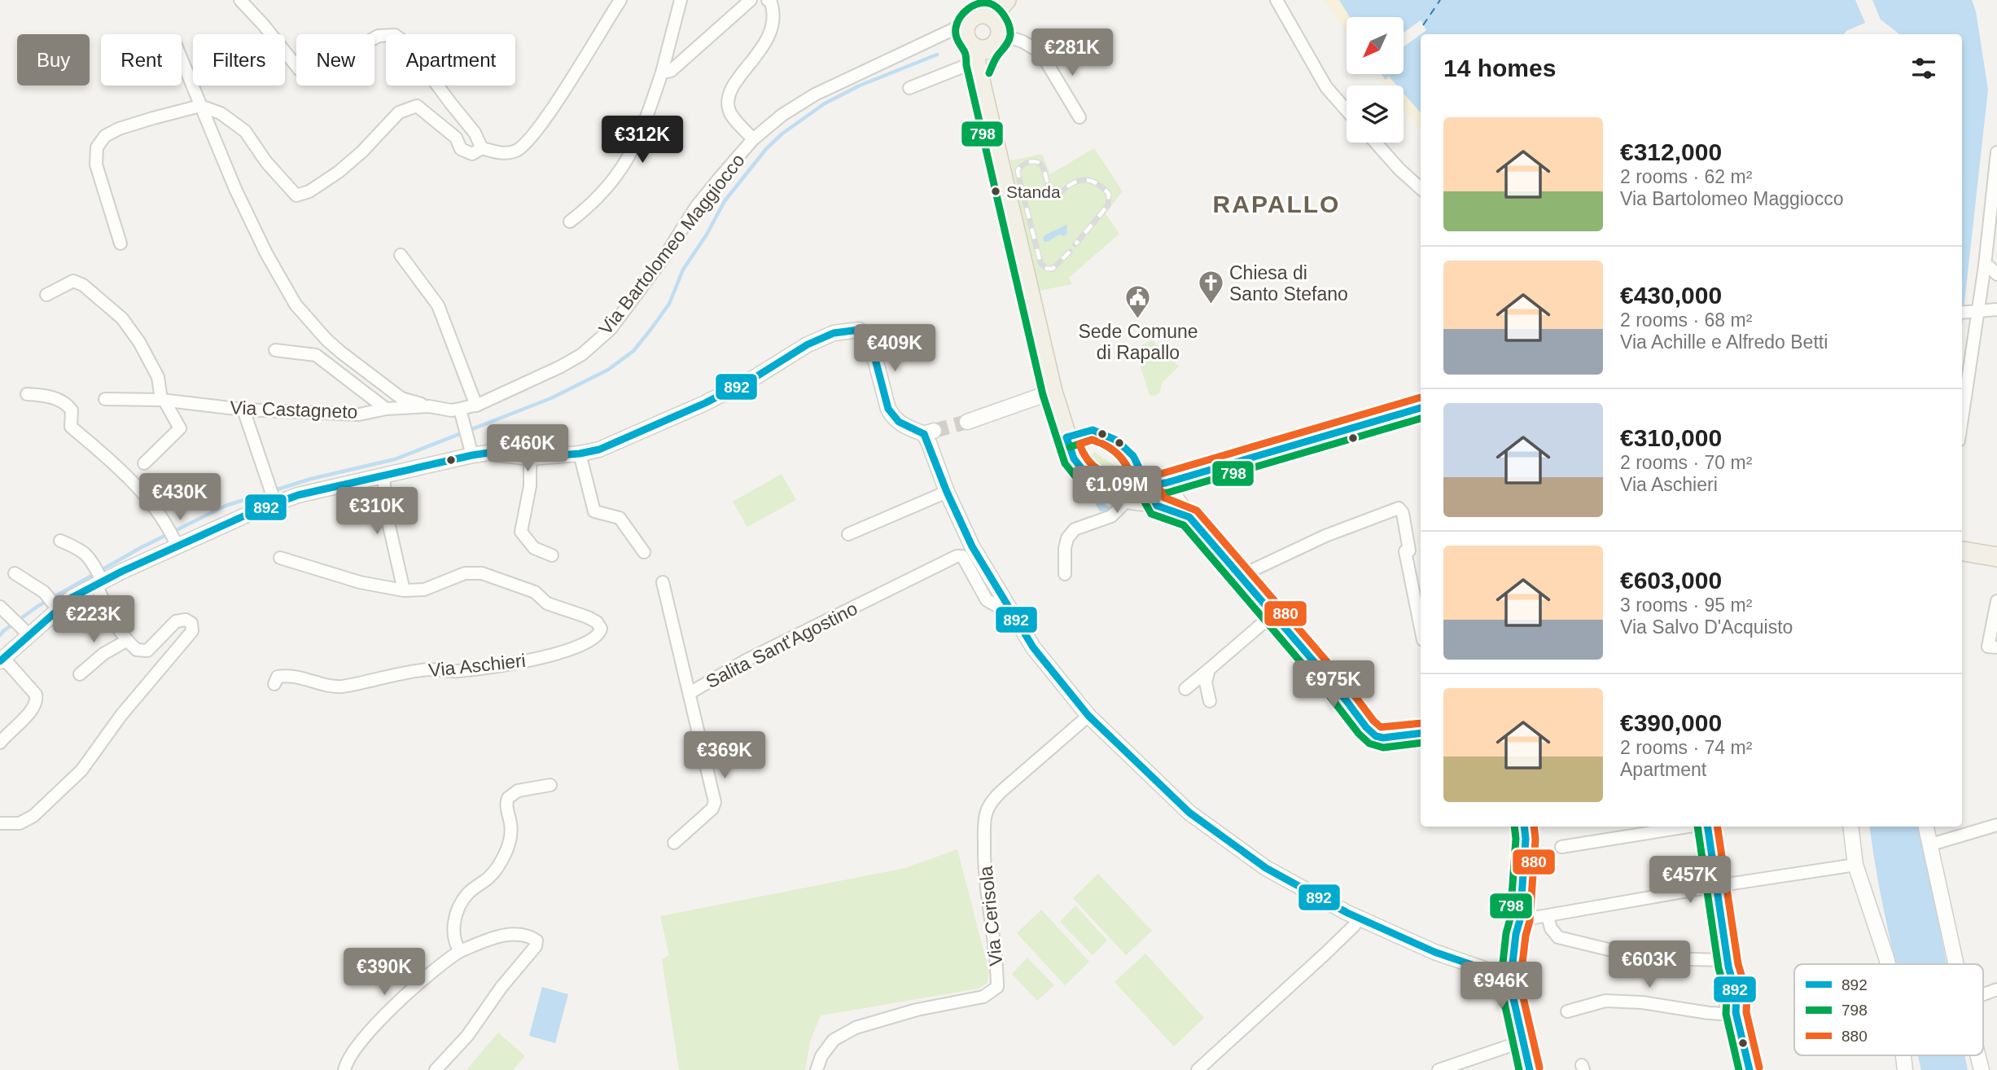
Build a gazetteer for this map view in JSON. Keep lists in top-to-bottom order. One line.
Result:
{"streets":{"street":["Via Bartolomeo Maggiocco","Via Castagneto","Salita Sant'Agostino","Via Aschieri","Via Cerisola"]},"crossings":[["Via Bartolomeo Maggiocco","Via Castagneto"]],"districts":["RAPALLO"],"places":{"other":["Standa"],"church":["Chiesa di Santo Stefano"],"public building":["Sede Comune di Rapallo"]},"lines":["transit line 798","transit line 892","transit line 880"],"legend":["892","798","880"],"north":"bottom left","page":{"price":["€281K","€312K","€409K","€460K","€1.09M","€430K","€310K","€223K","€975K","€369K","€457K","€603K","€390K","€946K"],"chip":["Buy","Rent","Filters","New","Apartment"],"heading":"14 homes","list":[{"name":"€312,000","note":"2 rooms · 62 m² · Via Bartolomeo Maggiocco"},{"name":"€430,000","note":"2 rooms · 68 m² · Via Achille e Alfredo Betti"},{"name":"€310,000","note":"2 rooms · 70 m² · Via Aschieri"},{"name":"€603,000","note":"3 rooms · 95 m² · Via Salvo D'Acquisto"},{"name":"€390,000","note":"2 rooms · 74 m² · Apartment"}]}}
